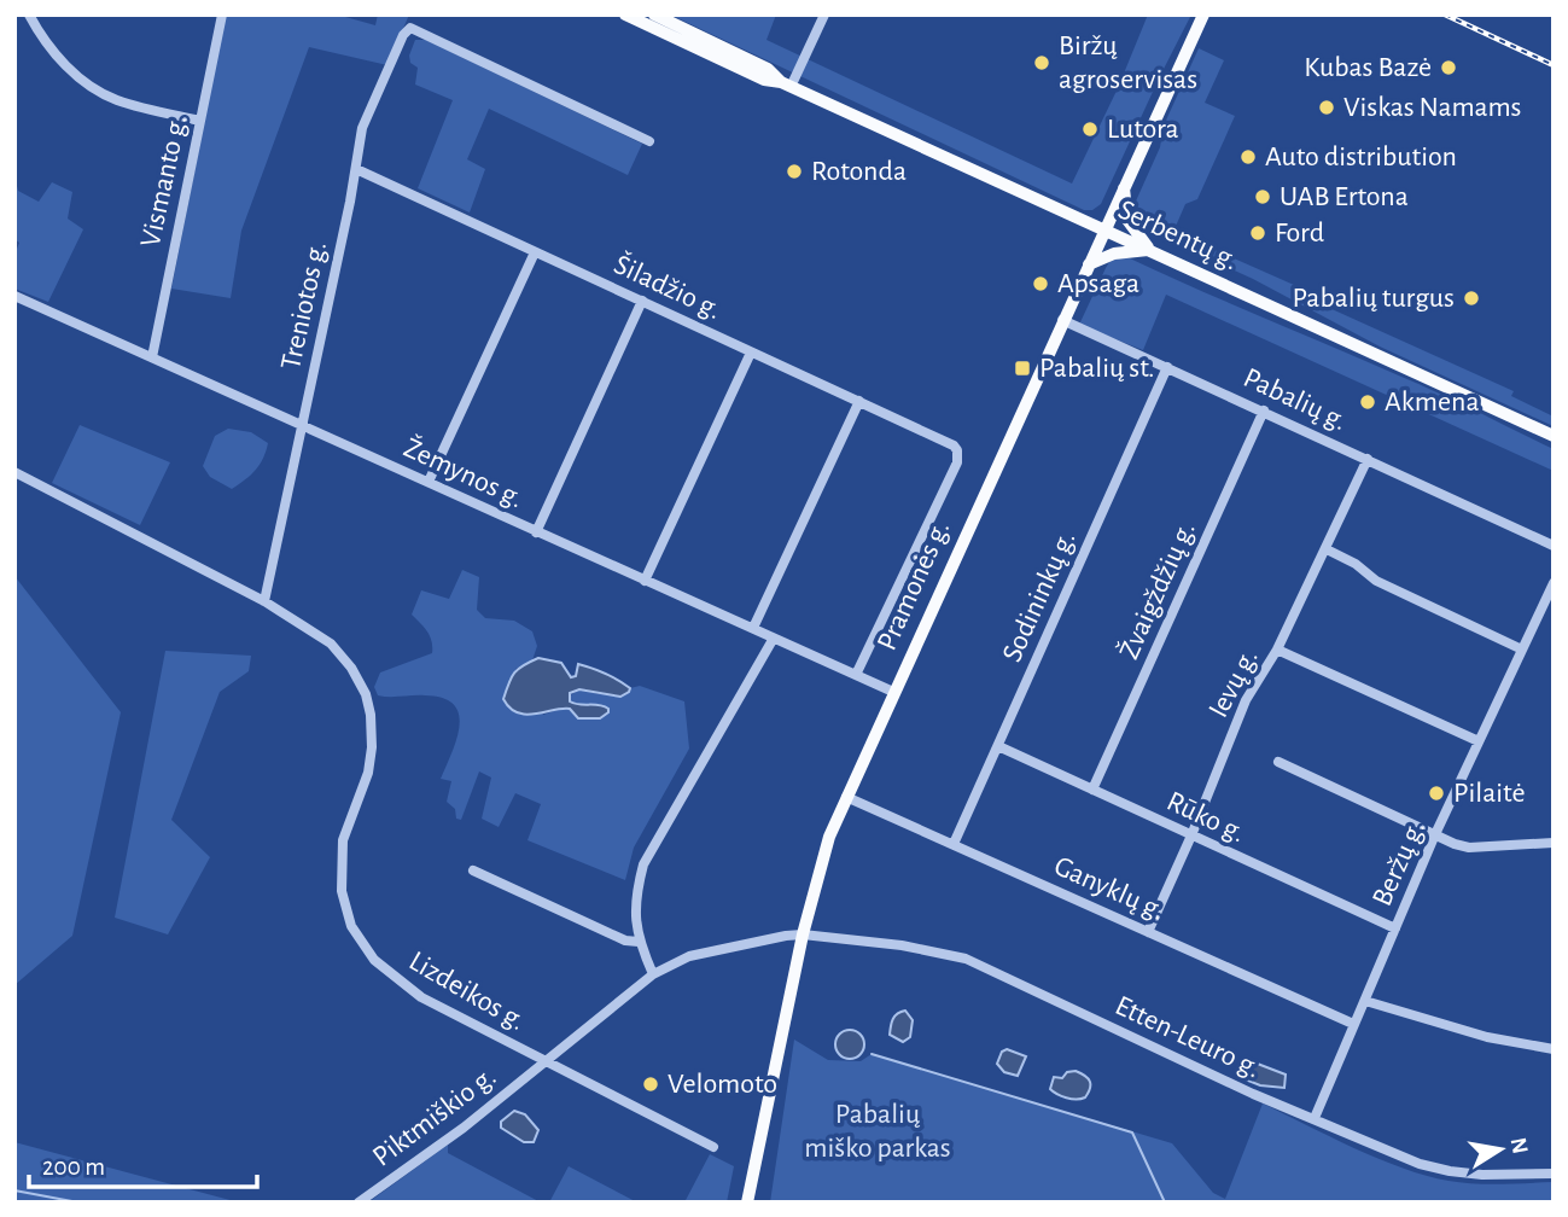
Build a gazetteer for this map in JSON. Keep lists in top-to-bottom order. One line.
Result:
{"streets":{"main road":["Serbentų g.","Pramonės g."],"street":["Vismanto g.","Šiladžio g.","Treniotos g.","Pabalių g.","Žemynos g.","Žvaigždžių g.","Sodininkų g.","Ievų g.","Rūko g.","Beržų g.","Ganyklų g.","Lizdeikos g.","Etten-Leuro g.","Piktmiškio g."]},"crossings":[["Vismanto g.","Žemynos g."],["Serbentų g.","Pramonės g."],["Šiladžio g.","Treniotos g."],["Šiladžio g.","Žemynos g."],["Treniotos g.","Žemynos g."],["Treniotos g.","Lizdeikos g."],["Pabalių g.","Pramonės g."],["Pabalių g.","Žvaigždžių g."],["Pabalių g.","Sodininkų g."],["Pabalių g.","Ievų g."],["Žemynos g.","Pramonės g."],["Pramonės g.","Ganyklų g."],["Pramonės g.","Etten-Leuro g."],["Pramonės g.","Piktmiškio g."],["Žvaigždžių g.","Rūko g."],["Sodininkų g.","Rūko g."],["Sodininkų g.","Ganyklų g."],["Ievų g.","Rūko g."],["Ievų g.","Ganyklų g."],["Rūko g.","Beržų g."],["Beržų g.","Ganyklų g."],["Beržų g.","Etten-Leuro g."],["Lizdeikos g.","Piktmiškio g."],["Etten-Leuro g.","Piktmiškio g."]],"parks":["Pabalių miško parkas"],"places":{"other":["Biržų agroservisas","Kubas Bazė","Viskas Namams","Lutora","Auto distribution","Rotonda","UAB Ertona","Ford","Apsaga","Pabalių turgus","Akmena","Pilaitė","Velomoto"],"transit":["Pabalių st."]},"scale_bar":"200 m","north":"right"}
